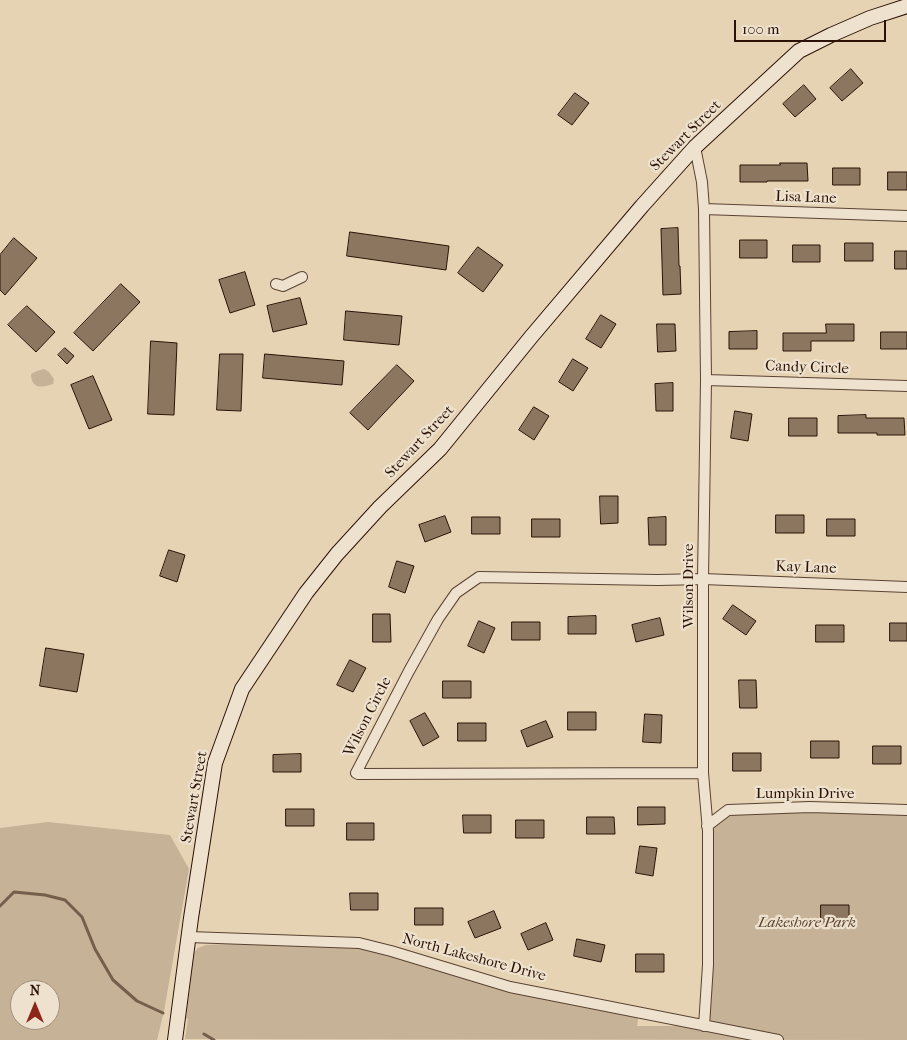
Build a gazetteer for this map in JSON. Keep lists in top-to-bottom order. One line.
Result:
{"streets":{"street":["Stewart Street","Lisa Lane","Candy Circle","Kay Lane","Wilson Drive","Wilson Circle","Lumpkin Drive","North Lakeshore Drive"]},"crossings":[["Stewart Street","Wilson Drive"],["Stewart Street","North Lakeshore Drive"],["Lisa Lane","Wilson Drive"],["Candy Circle","Wilson Drive"],["Kay Lane","Wilson Drive"],["Kay Lane","Wilson Circle"],["Wilson Drive","Wilson Circle"],["Wilson Drive","Lumpkin Drive"],["Wilson Drive","North Lakeshore Drive"]],"parks":["Lakeshore Park"],"scale_bar":"100 m","north":"top"}
